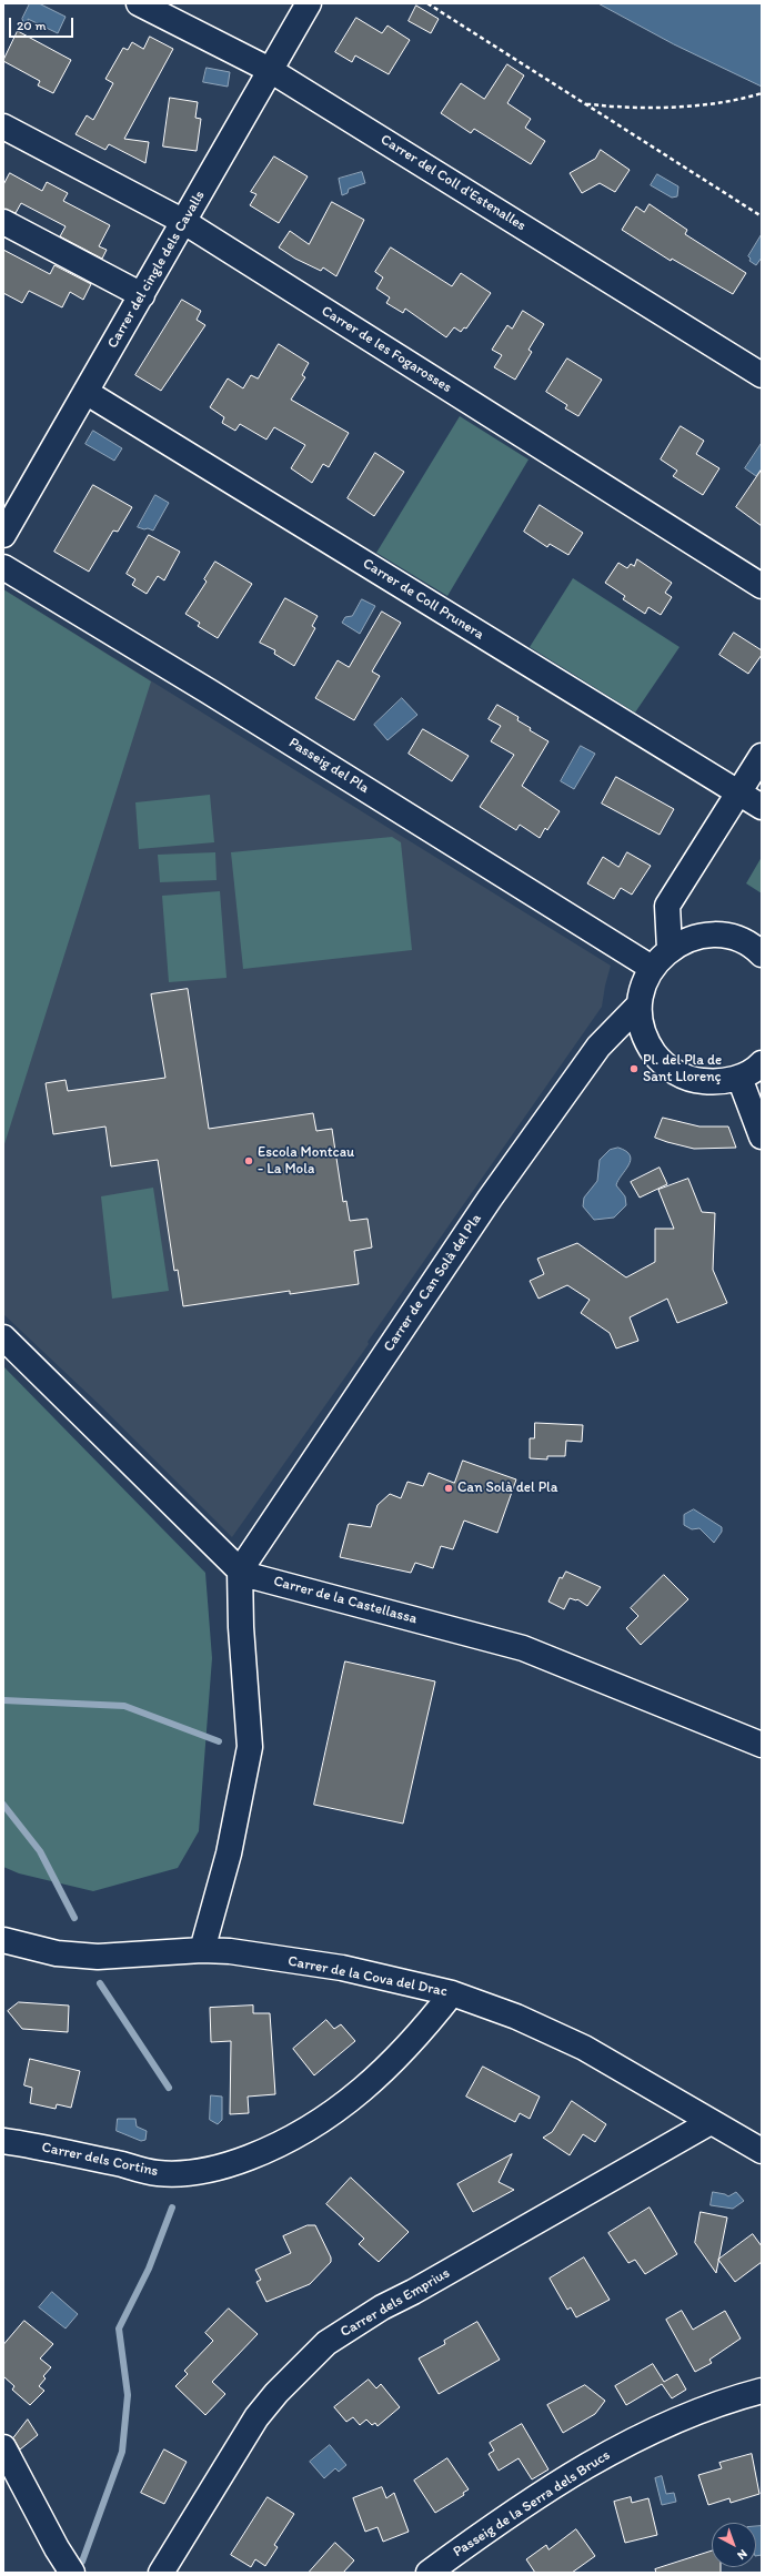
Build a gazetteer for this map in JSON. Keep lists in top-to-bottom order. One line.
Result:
{"streets":{"street":["Carrer del Coll d'Estenalles","Carrer del cingle dels Cavalls","Carrer de les Fogarosses","Carrer de Coll Prunera","Passeig del Pla","Carrer de Can Solà del Pla","Carrer de la Castellassa","Carrer de la Cova del Drac","Carrer dels Cortins","Carrer dels Emprius","Passeig de la Serra dels Brucs"]},"crossings":[["Carrer del Coll d'Estenalles","Carrer del cingle dels Cavalls"],["Carrer del cingle dels Cavalls","Carrer de les Fogarosses"],["Carrer del cingle dels Cavalls","Carrer de Coll Prunera"],["Carrer de Can Solà del Pla","Carrer de la Castellassa"],["Carrer de la Cova del Drac","Carrer dels Cortins"],["Carrer de la Cova del Drac","Carrer dels Emprius"]],"places":["Pl. del Pla de Sant Llorenç","Escola Montcau - La Mola","Can Solà del Pla"],"scale_bar":"20 m","north":"bottom right"}
